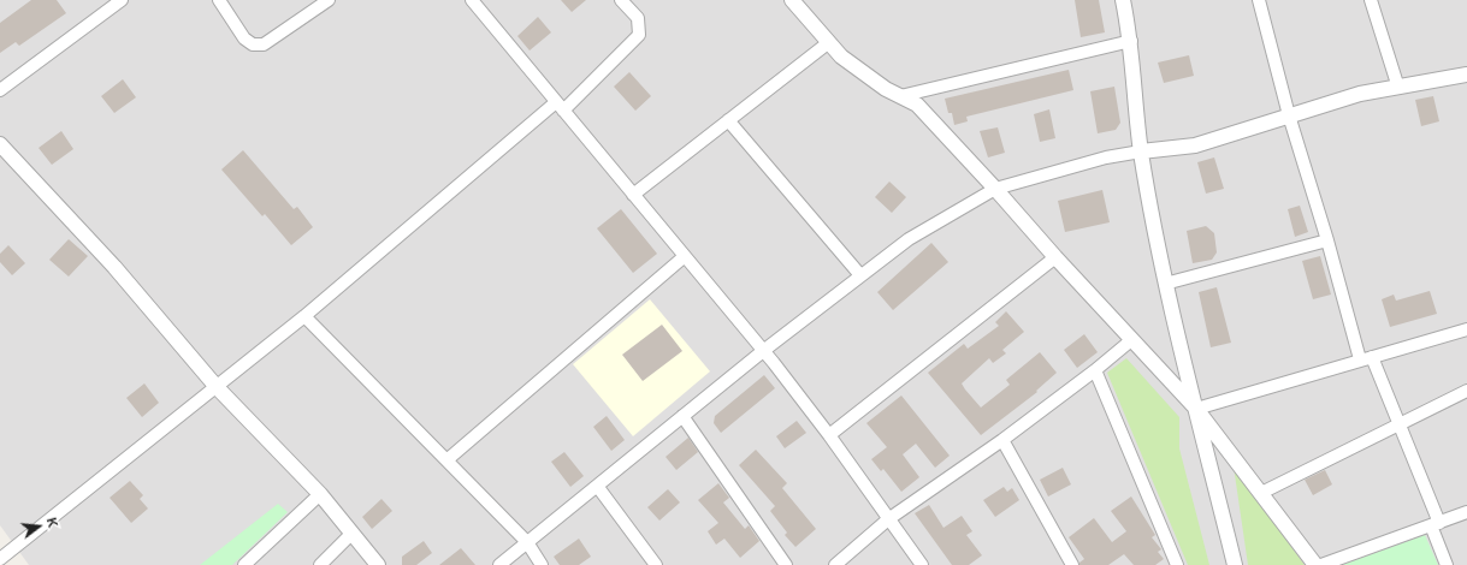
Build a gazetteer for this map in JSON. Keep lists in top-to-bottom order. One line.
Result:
{"north":"right"}
